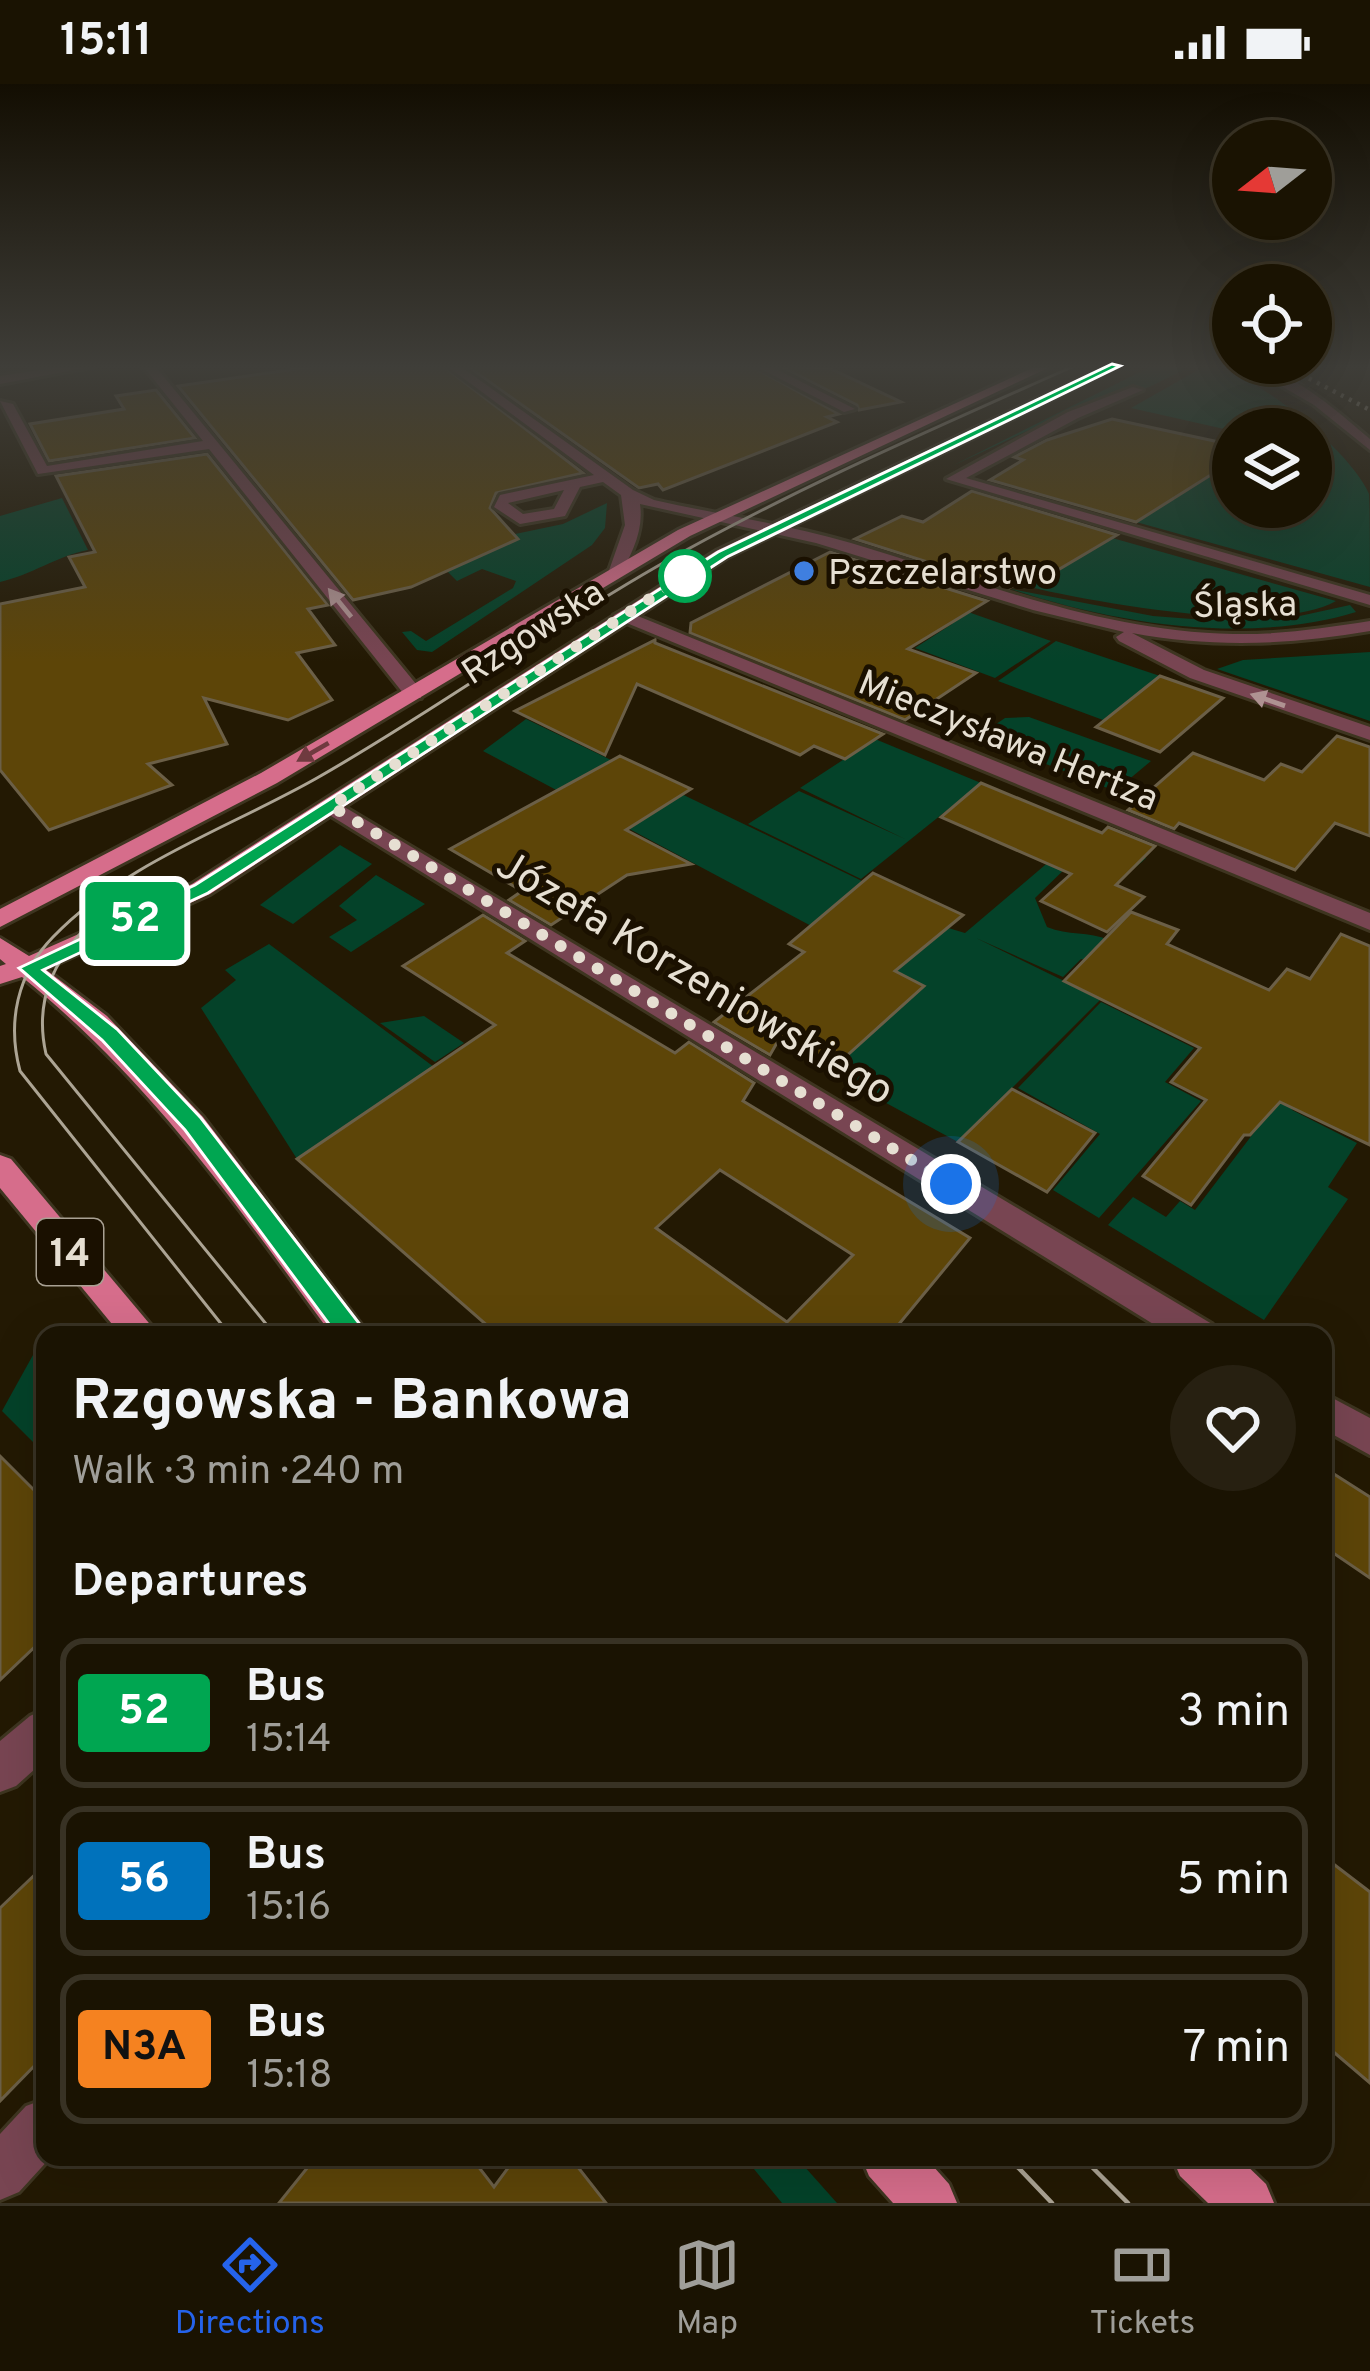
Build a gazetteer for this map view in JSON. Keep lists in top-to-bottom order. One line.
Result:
{"streets":{"main road":["Rzgowska","14"],"street":["Śląska","Mieczysława Hertza","Józefa Korzeniowskiego"]},"crossings":[["Rzgowska","Mieczysława Hertza"],["Rzgowska","Józefa Korzeniowskiego"]],"places":["Pszczelarstwo"],"lines":["bus line 52"],"north":"left","page":{"status":"15:11","on_map":"52","heading":[["Rzgowska - Bankowa","Walk · 3 min · 240 m"],"Departures"],"list":[{"mark":"52","name":"Bus","note":"15:14","value":"3 min"},{"mark":"56","name":"Bus","note":"15:16","value":"5 min"},{"mark":"N3A","name":"Bus","note":"15:18","value":"7 min"}],"tabs":["Directions","Map","Tickets"]}}
